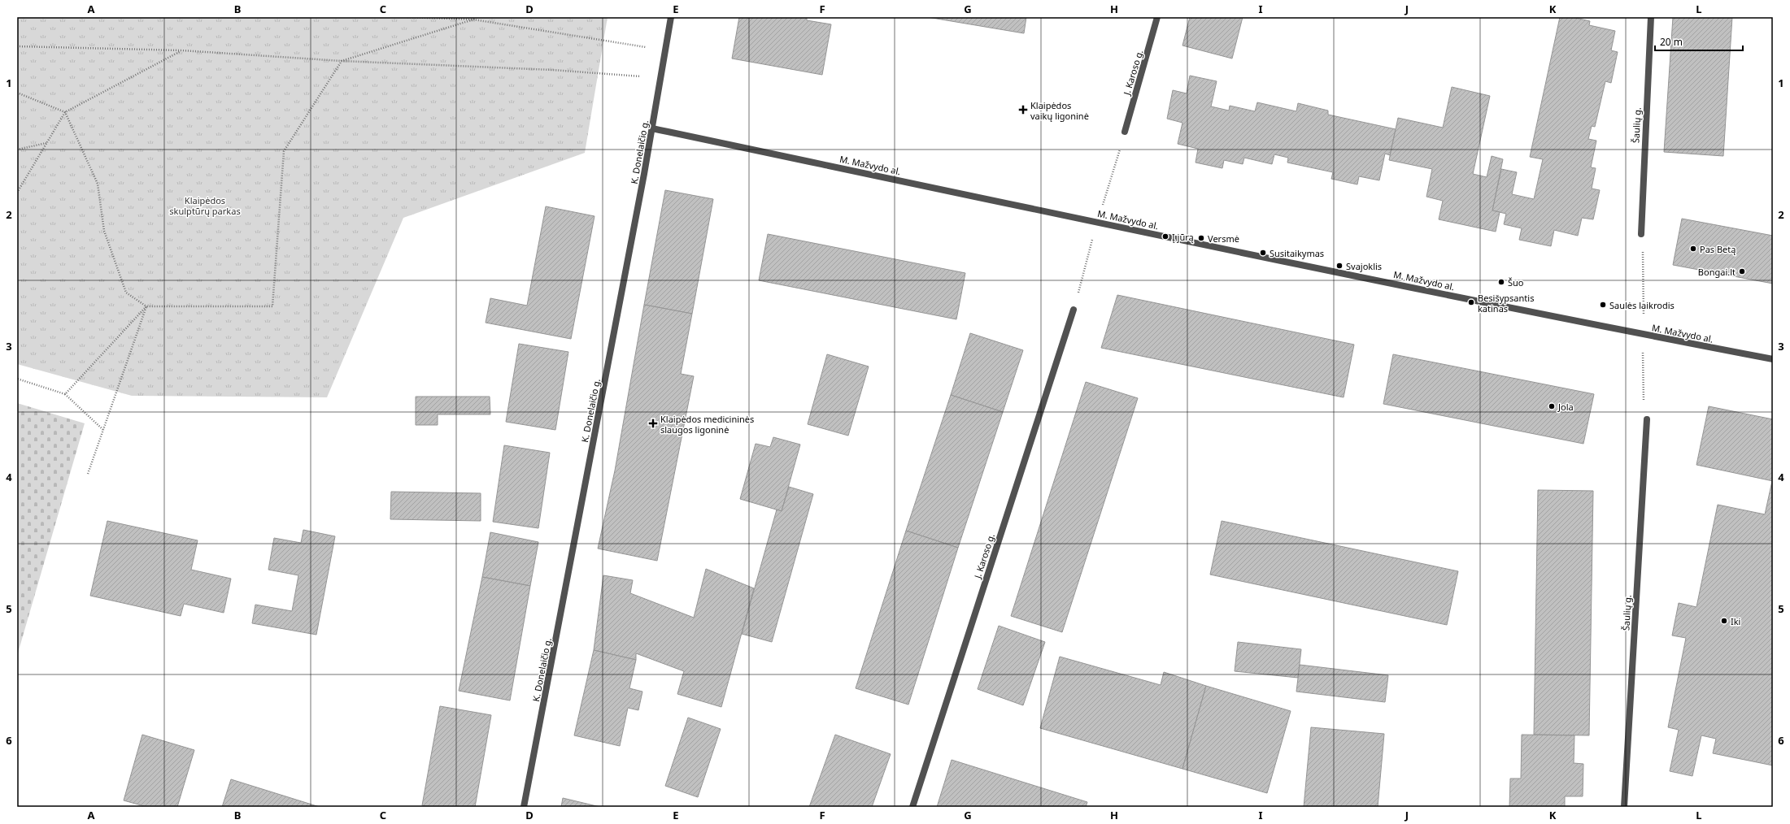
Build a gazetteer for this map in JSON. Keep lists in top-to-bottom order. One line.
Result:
{"streets":{"street":["J. Karoso g.","Šaulių g.","K. Donelaičio g.","M. Mažvydo al."]},"crossings":[["K. Donelaičio g.","M. Mažvydo al."]],"parks":["Klaipėdos skulptūrų parkas"],"places":{"health":["Klaipėdos vaikų ligoninė","Klaipėdos medicininės slaugos ligoninė"],"other":["Į jūrą","Versmė","Pas Betą","Susitaikymas","Svajoklis","Bongai.lt","Šuo","Besišypsantis katinas","Saulės laikrodis","Jola","Iki"]},"scale_bar":"20 m","grid":{"columns":["A","B","C","D","E","F","G","H","I","J","K","L"],"rows":["1","2","3","4","5","6"]}}
